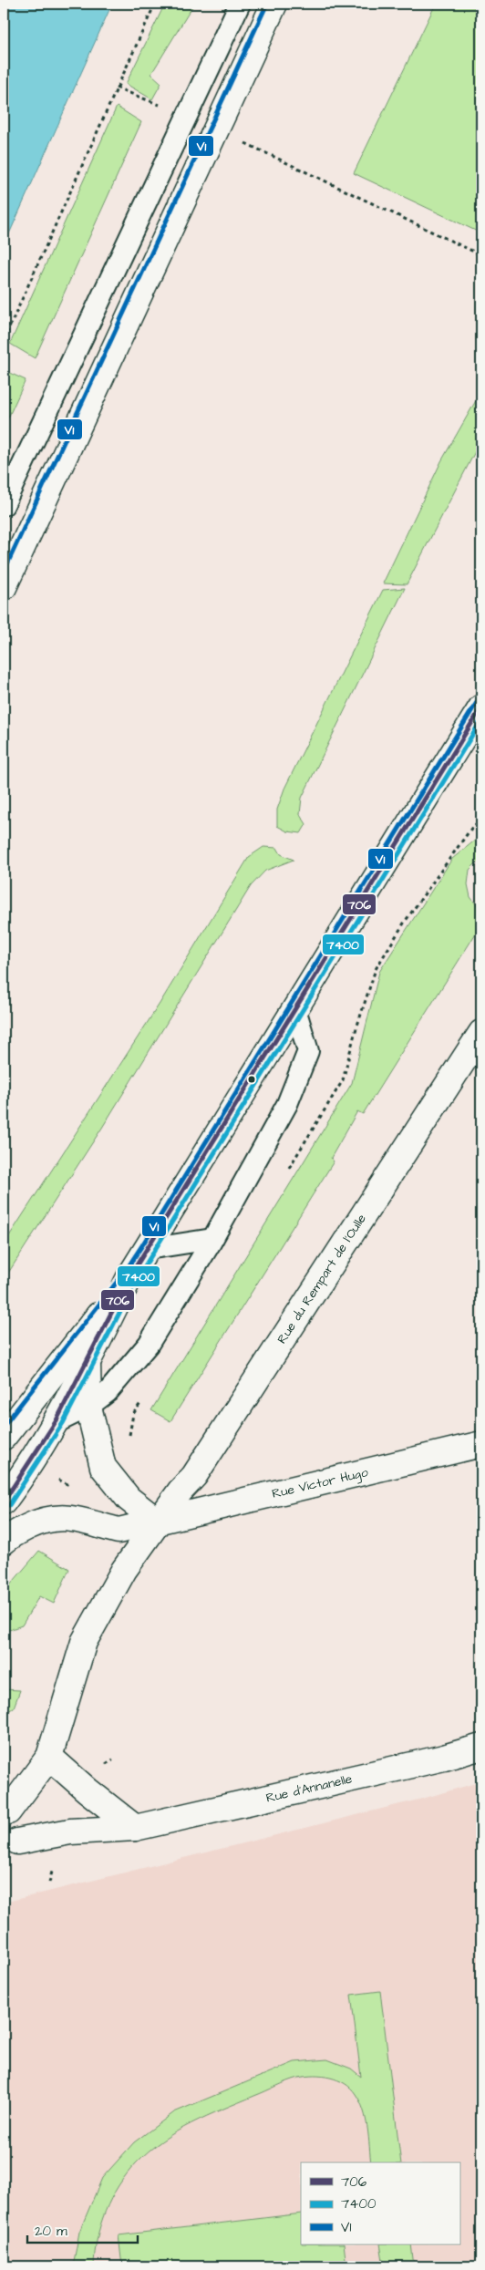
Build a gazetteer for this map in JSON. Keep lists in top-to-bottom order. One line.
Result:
{"streets":{"street":["Rue du Rempart de l'Oulle","Rue Victor Hugo","Rue d'Annanelle"]},"crossings":[["Rue du Rempart de l'Oulle","Rue Victor Hugo"]],"lines":["transit line V1","transit line 706","transit line 7400"],"legend":["706","7400","V1"],"scale_bar":"20 m"}
